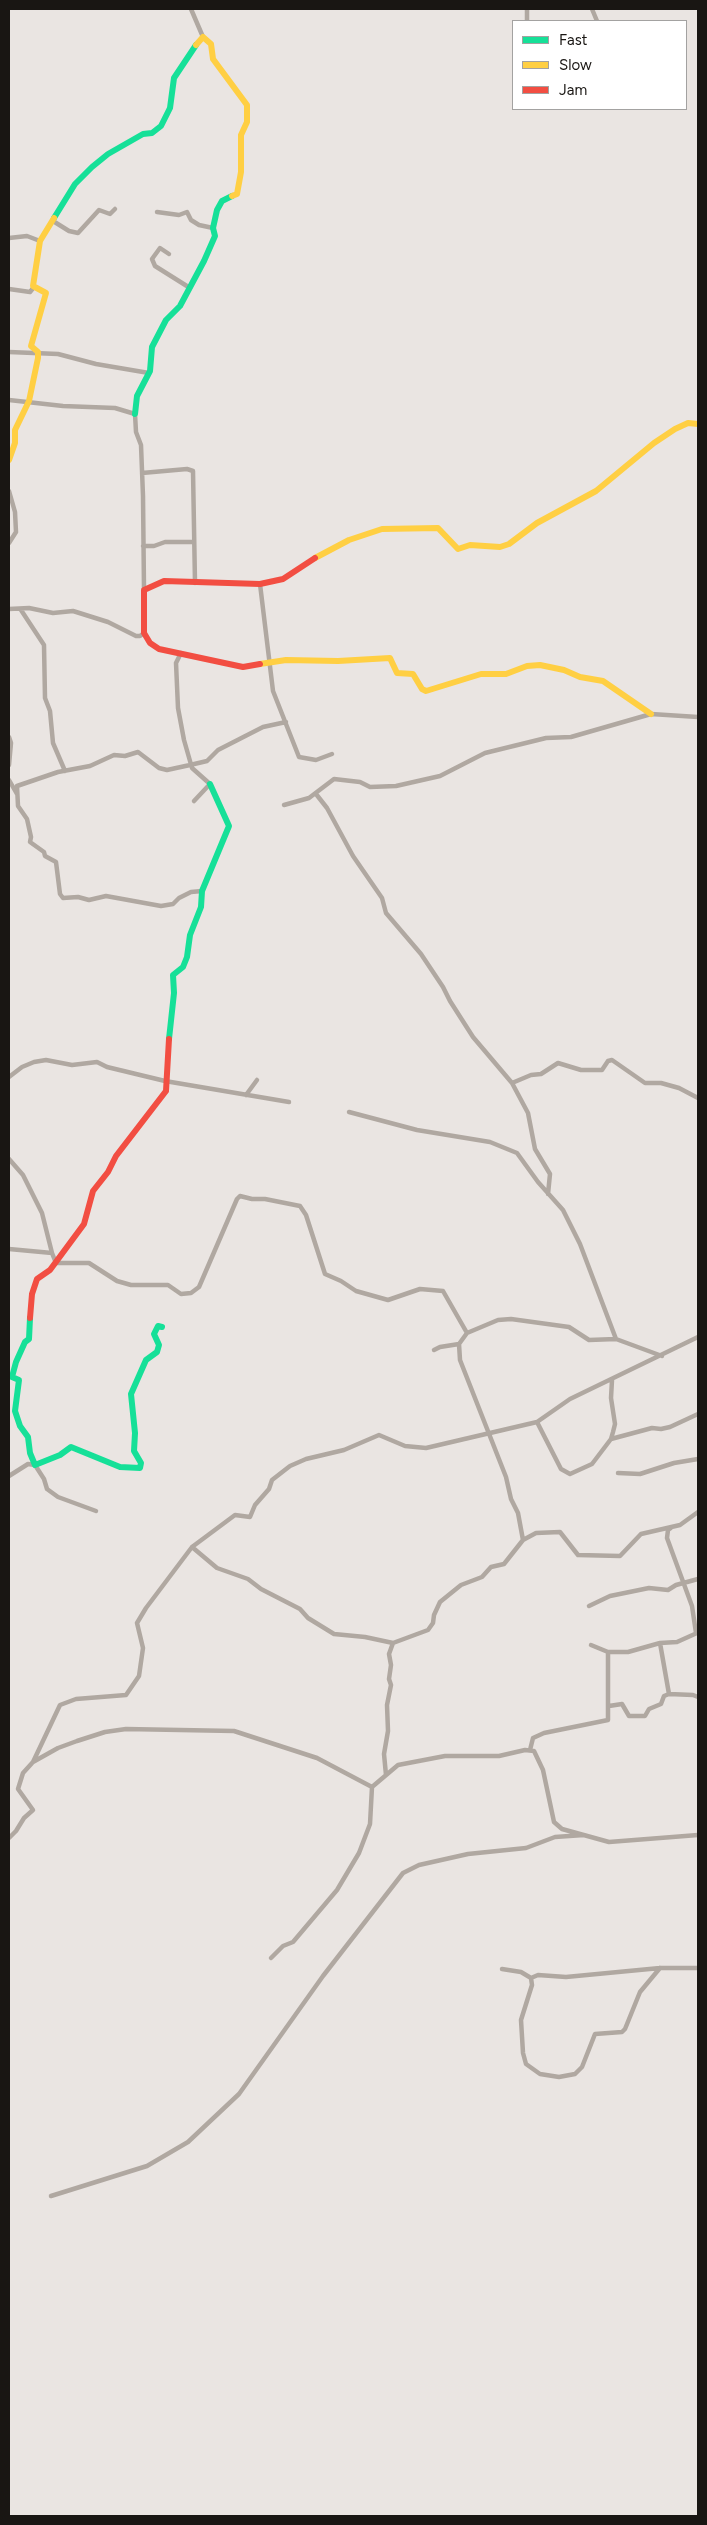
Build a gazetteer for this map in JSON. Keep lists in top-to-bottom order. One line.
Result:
{"legend":["Fast","Slow","Jam"]}
